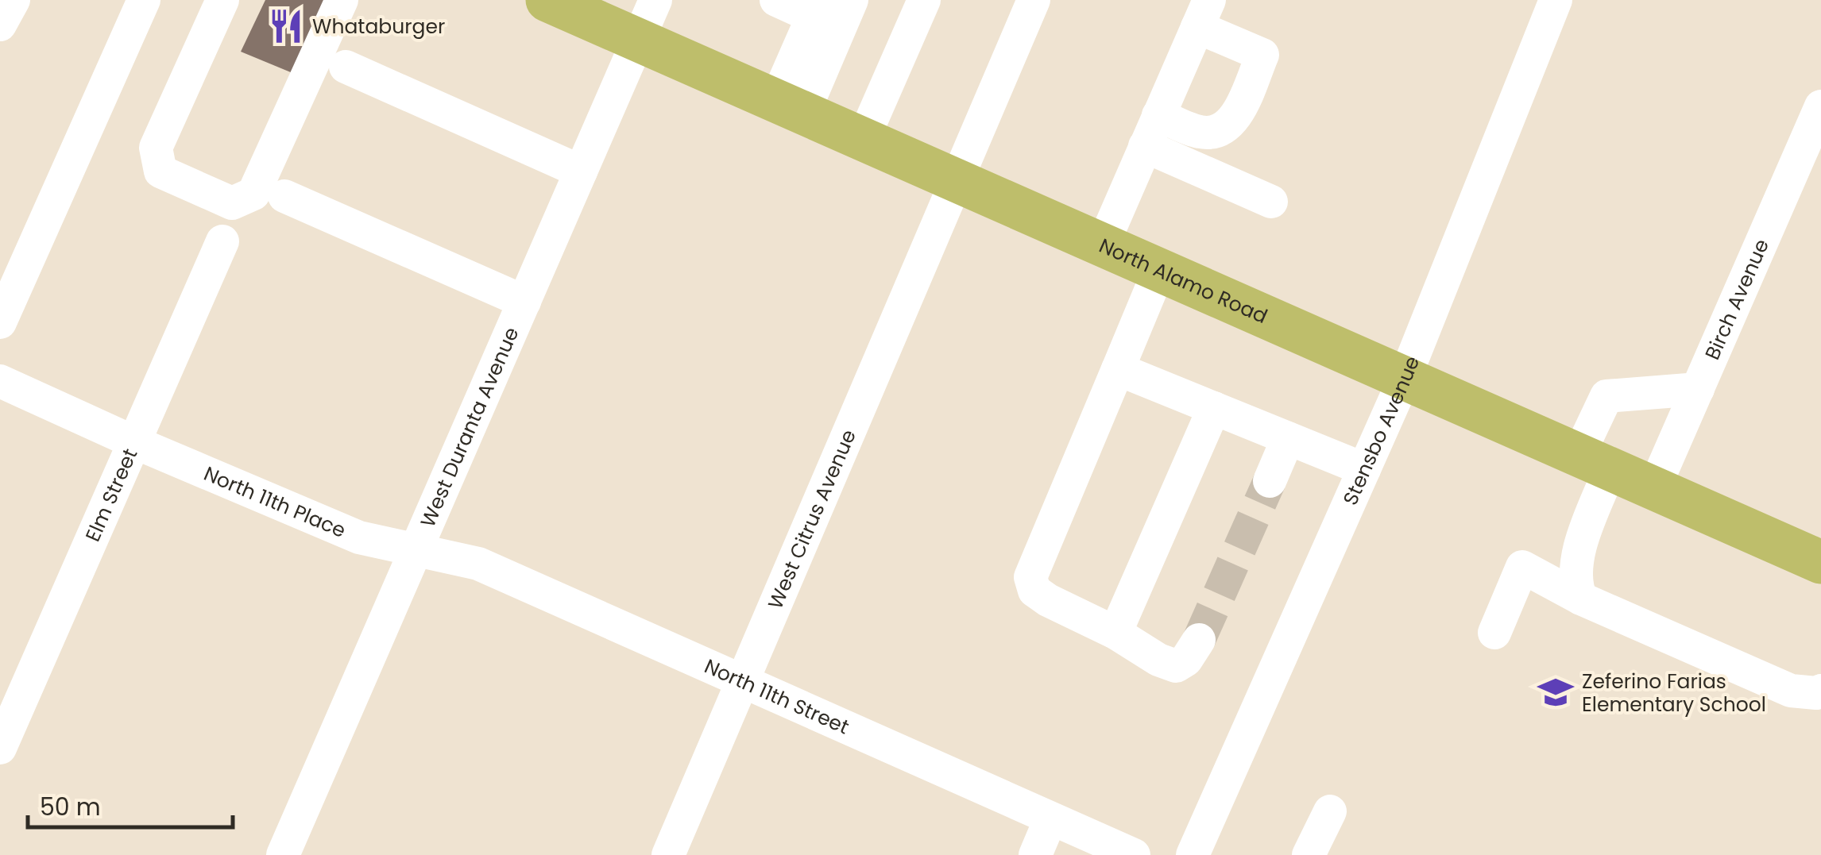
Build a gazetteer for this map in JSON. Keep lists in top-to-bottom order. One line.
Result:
{"streets":{"main road":["North Alamo Road"],"street":["Birch Avenue","West Duranta Avenue","Stensbo Avenue","Elm Street","North 11th Place","West Citrus Avenue","North 11th Street"]},"crossings":[["North Alamo Road","Birch Avenue"],["North Alamo Road","West Duranta Avenue"],["North Alamo Road","Stensbo Avenue"],["North Alamo Road","West Citrus Avenue"],["West Duranta Avenue","North 11th Place"],["West Duranta Avenue","North 11th Street"],["Elm Street","North 11th Place"],["North 11th Place","North 11th Street"],["West Citrus Avenue","North 11th Street"]],"places":{"restaurant":["Whataburger"],"school or university":["Zeferino Farias Elementary School"]},"scale_bar":"50 m"}
